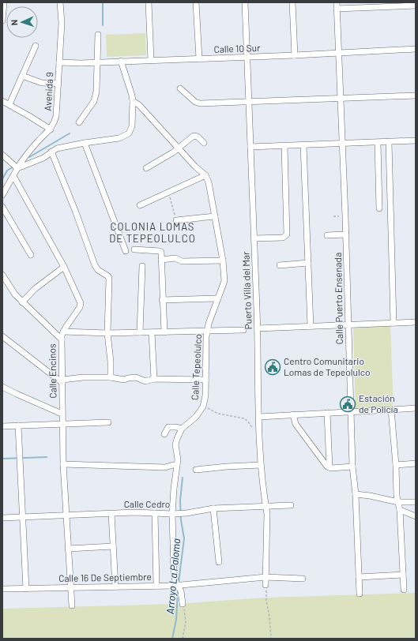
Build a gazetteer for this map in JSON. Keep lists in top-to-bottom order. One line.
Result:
{"streets":{"street":["Calle 10 Sur","Avenida 9","Puerto Villa del Mar","Calle Puerto Ensenada","Calle Tepeolulco","Calle Encinos","Calle Cedro","Calle 16 De Septiembre"]},"crossings":[["Calle 10 Sur","Avenida 9"],["Calle 10 Sur","Puerto Villa del Mar"],["Calle 10 Sur","Calle Puerto Ensenada"],["Avenida 9","Calle Encinos"],["Puerto Villa del Mar","Calle Cedro"],["Puerto Villa del Mar","Calle 16 De Septiembre"],["Calle Tepeolulco","Calle Cedro"],["Calle Tepeolulco","Calle 16 De Septiembre"],["Calle Encinos","Calle Cedro"],["Calle Encinos","Calle 16 De Septiembre"]],"districts":["COLONIA LOMAS DE TEPEOLULCO"],"water":["Arroyo La Paloma"],"places":{"public building":["Centro Comunitario Lomas de Tepeolulco","Estación de Policía"]},"north":"left"}
